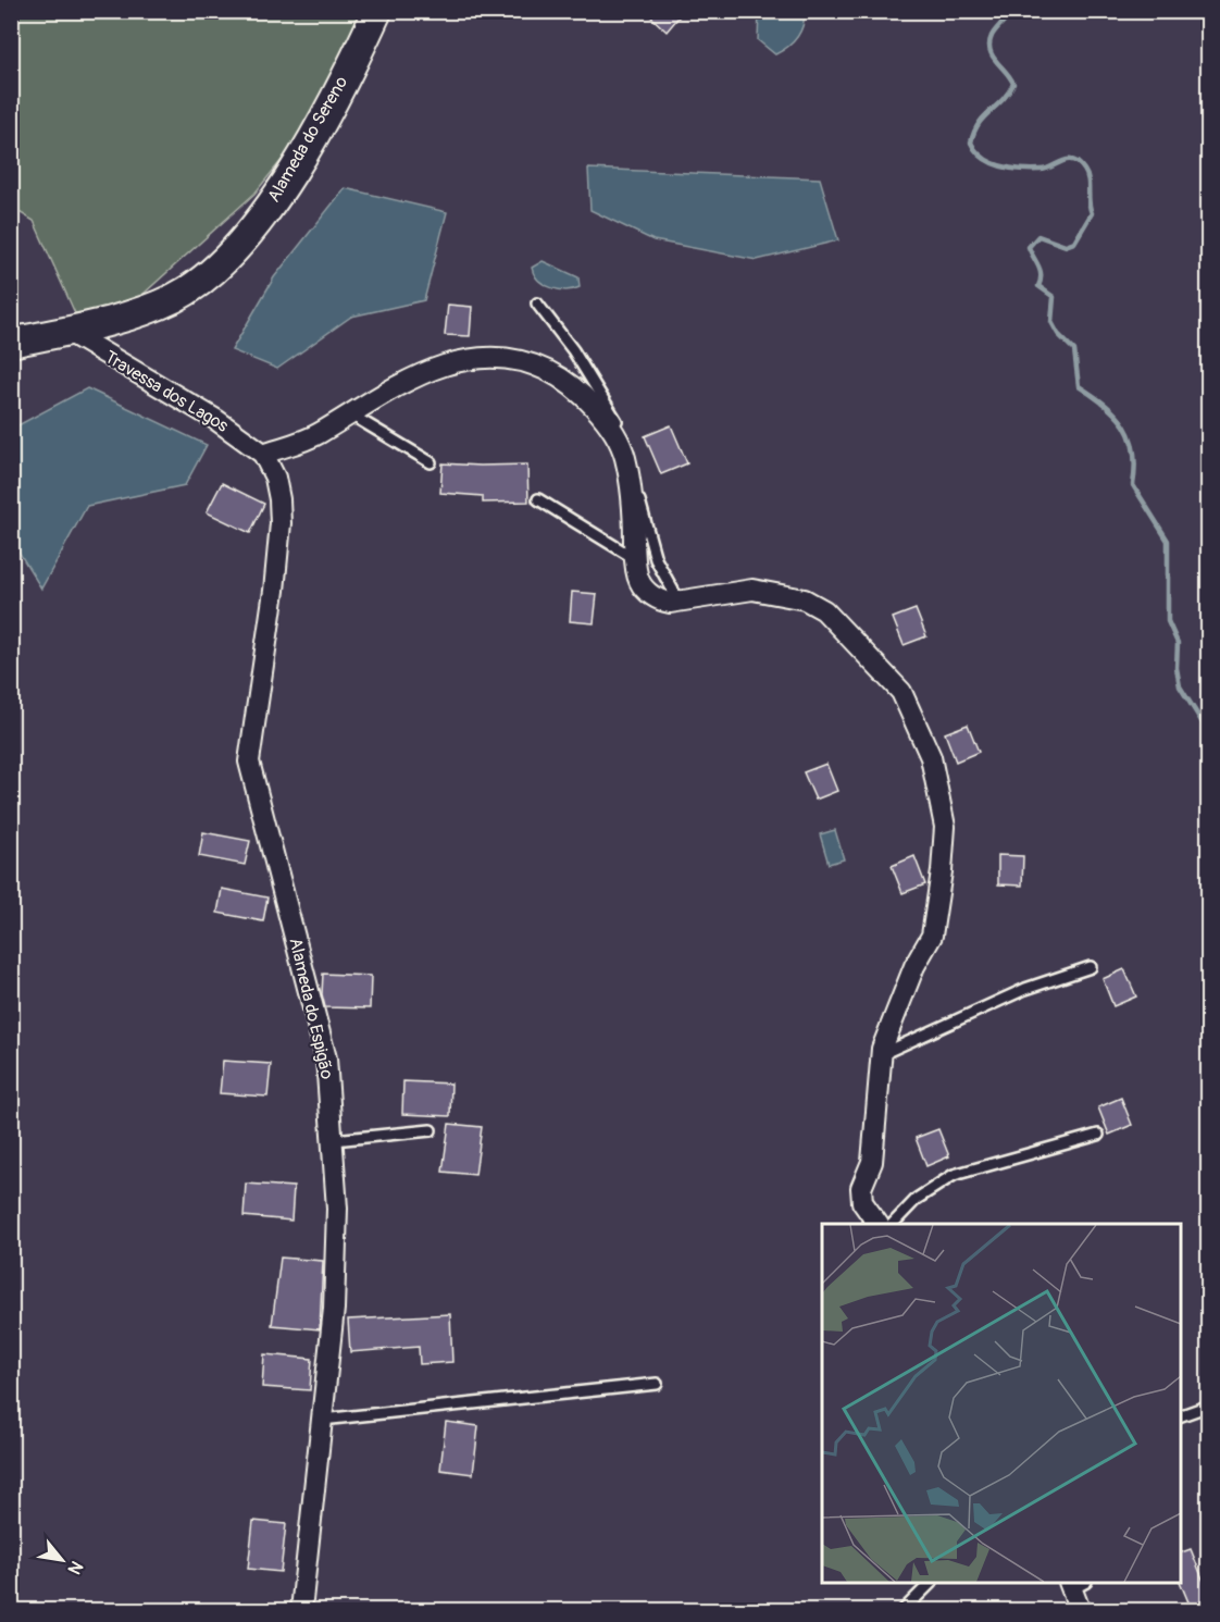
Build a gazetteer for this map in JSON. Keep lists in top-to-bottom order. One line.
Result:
{"streets":{"street":["Alameda do Sereno","Travessa dos Lagos","Alameda do Espigão"]},"crossings":[["Alameda do Sereno","Travessa dos Lagos"],["Travessa dos Lagos","Alameda do Espigão"]],"north":"bottom right"}
